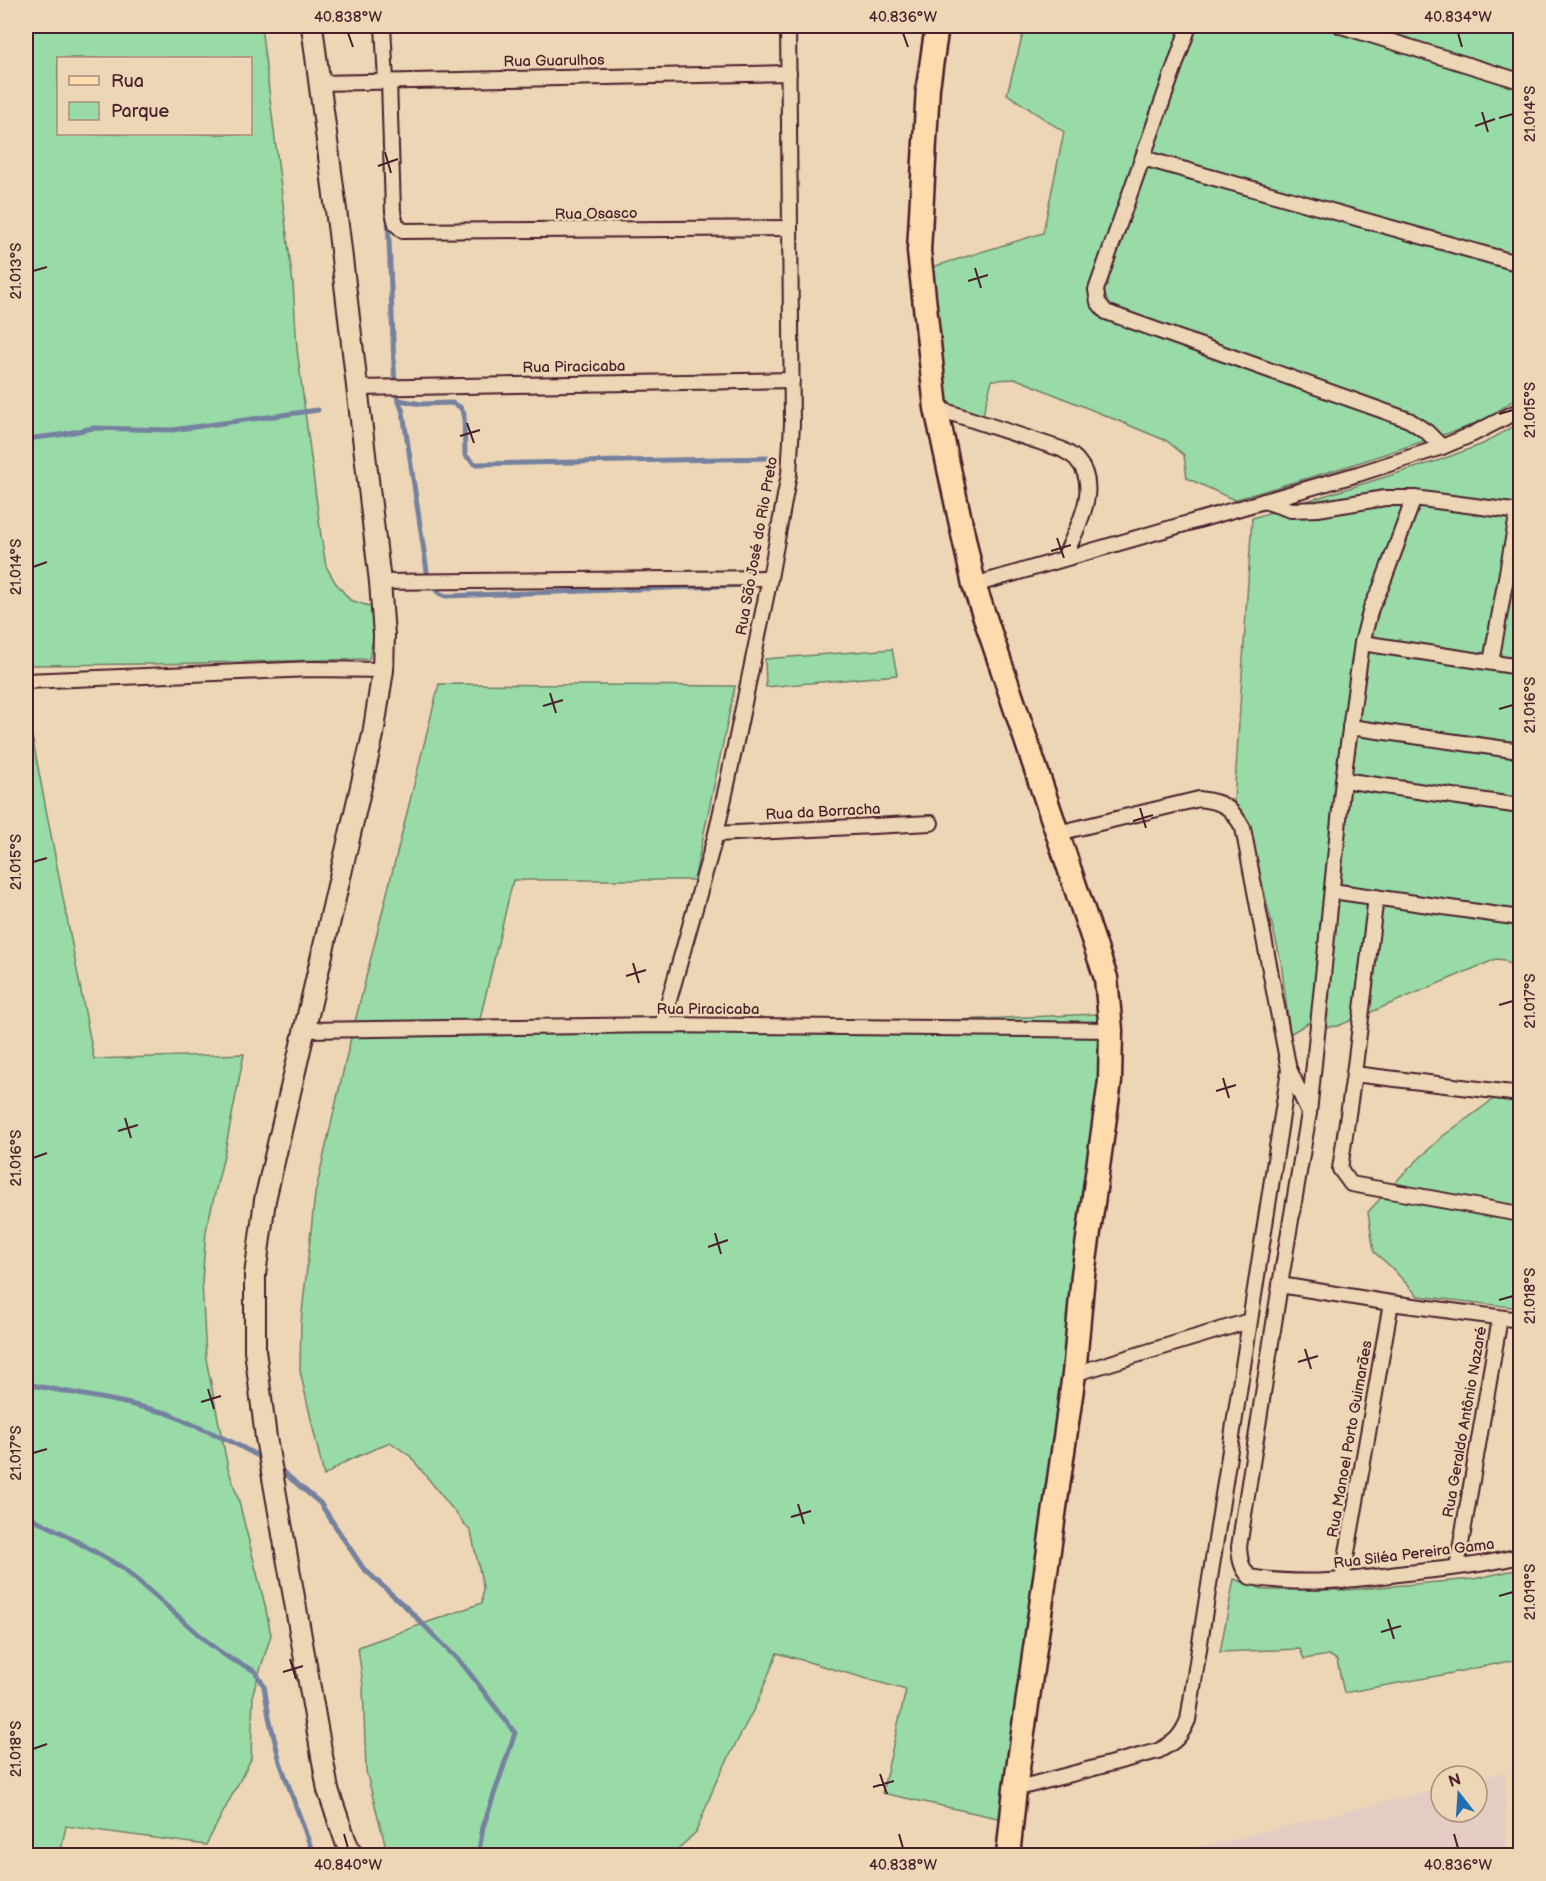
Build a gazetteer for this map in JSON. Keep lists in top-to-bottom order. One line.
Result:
{"streets":{"street":["Rua Guarulhos","Rua Osasco","Rua Piracicaba","Rua São José do Rio Preto","Rua da Borracha","Rua Geraldo Antônio Nazaré","Rua Manoel Porto Guimarães","Rua Siléa Pereira Gama"]},"crossings":[["Rua Guarulhos","Rua Osasco"],["Rua Guarulhos","Rua São José do Rio Preto"],["Rua Osasco","Rua São José do Rio Preto"],["Rua Piracicaba","Rua São José do Rio Preto"],["Rua São José do Rio Preto","Rua da Borracha"],["Rua Geraldo Antônio Nazaré","Rua Siléa Pereira Gama"],["Rua Manoel Porto Guimarães","Rua Siléa Pereira Gama"]],"legend":["Rua","Parque"],"north":"top","coordinates":["40.838°W","40.836°W","40.834°W","21.014°S","21.013°S","21.015°S","21.016°S","21.017°S","21.018°S","21.019°S","40.840°W"]}
